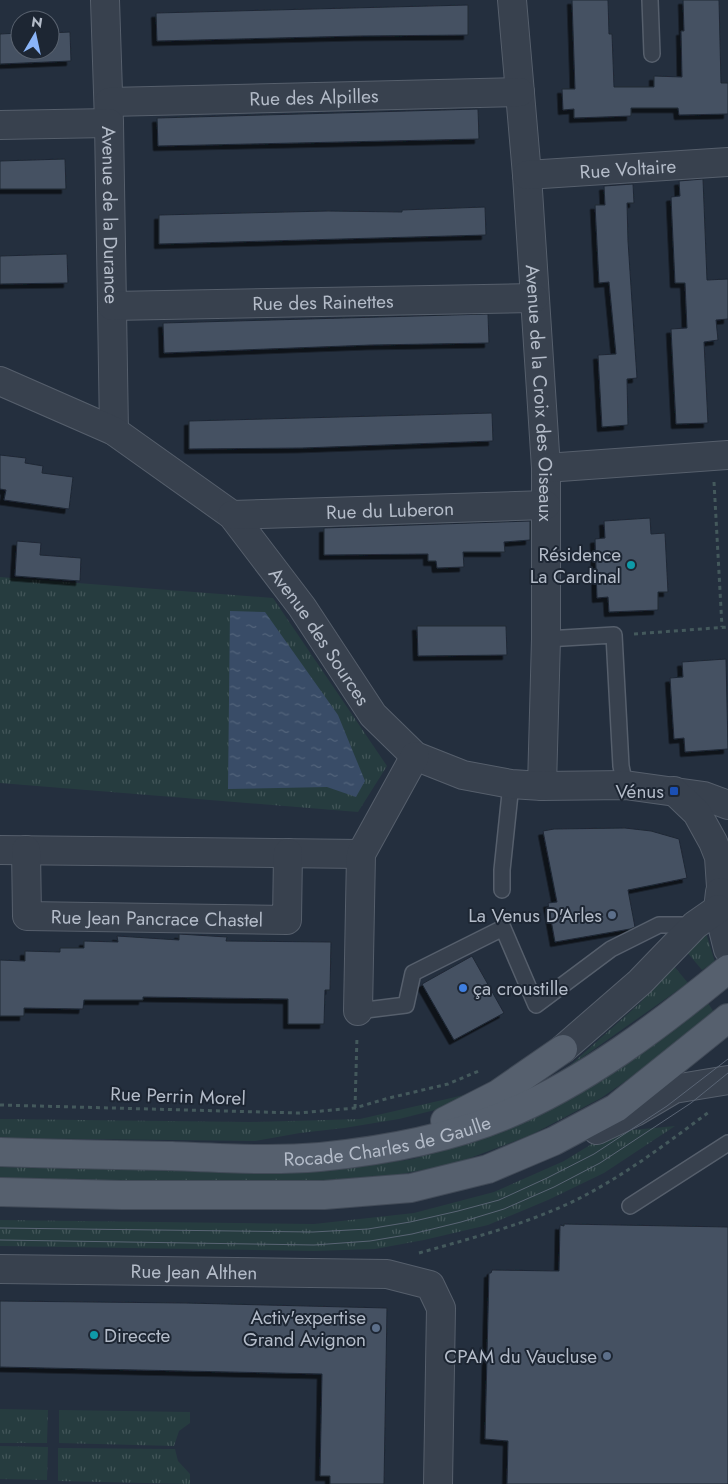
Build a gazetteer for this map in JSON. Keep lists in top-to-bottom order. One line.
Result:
{"streets":{"main road":["Rocade Charles de Gaulle"],"street":["Rue des Alpilles","Rue Voltaire","Avenue de la Durance","Rue des Rainettes","Avenue de la Croix des Oiseaux","Rue du Luberon","Avenue des Sources","Rue Jean Pancrace Chastel","Rue Jean Althen"],"path":["Rue Perrin Morel"]},"crossings":[["Rue des Alpilles","Avenue de la Durance"],["Rue des Alpilles","Avenue de la Croix des Oiseaux"],["Rue Voltaire","Avenue de la Croix des Oiseaux"],["Avenue de la Durance","Rue des Rainettes"],["Avenue de la Durance","Avenue des Sources"],["Rue des Rainettes","Avenue de la Croix des Oiseaux"],["Avenue de la Croix des Oiseaux","Rue du Luberon"],["Avenue de la Croix des Oiseaux","Avenue des Sources"],["Rue du Luberon","Avenue des Sources"]],"places":{"other":["Résidence La Cardinal","La Venus D'Arles","ça croustille","Activ'expertise Grand Avignon","Direccte","CPAM du Vaucluse"],"transit":["Vénus"]},"north":"top"}
